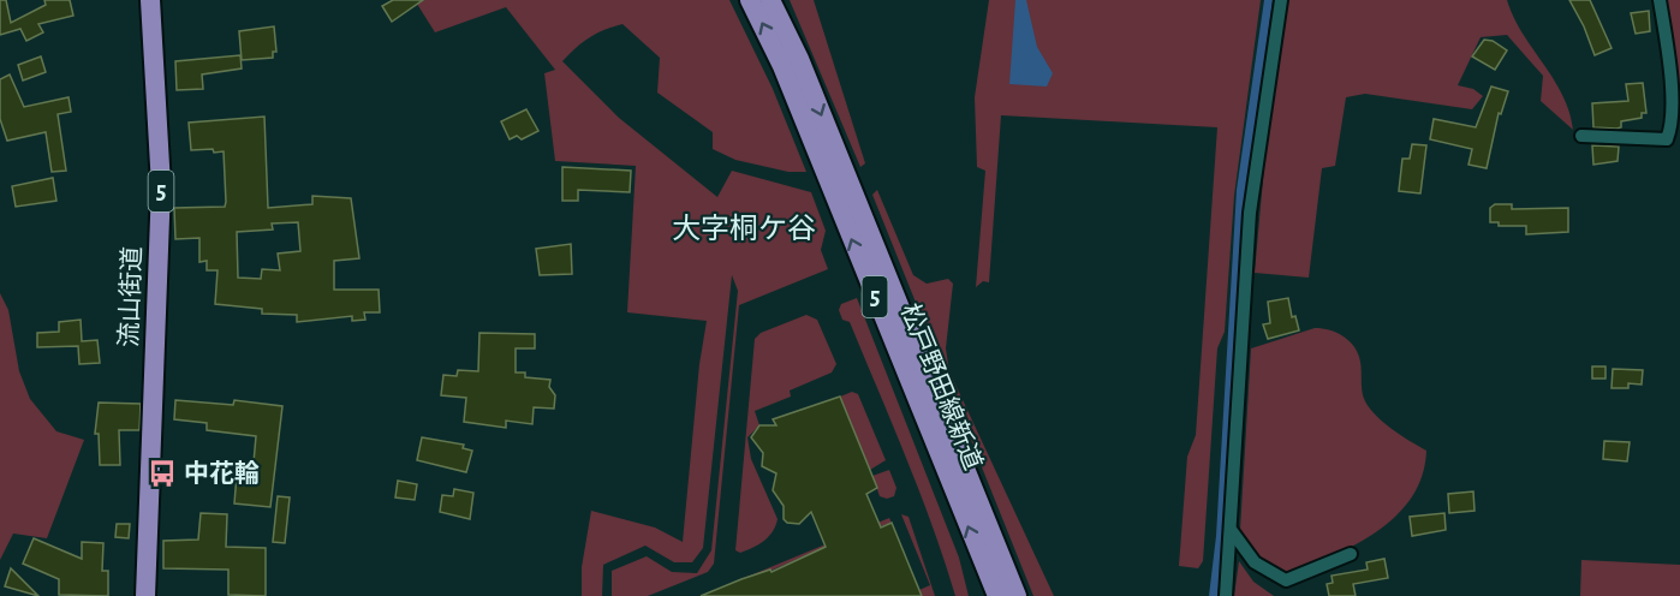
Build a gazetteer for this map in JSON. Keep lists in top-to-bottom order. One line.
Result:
{"streets":{"main road":["5","流山街道","松戸野田線新道"]},"districts":["大字桐ケ谷"],"places":{"bus stop":["中花輪"]}}
